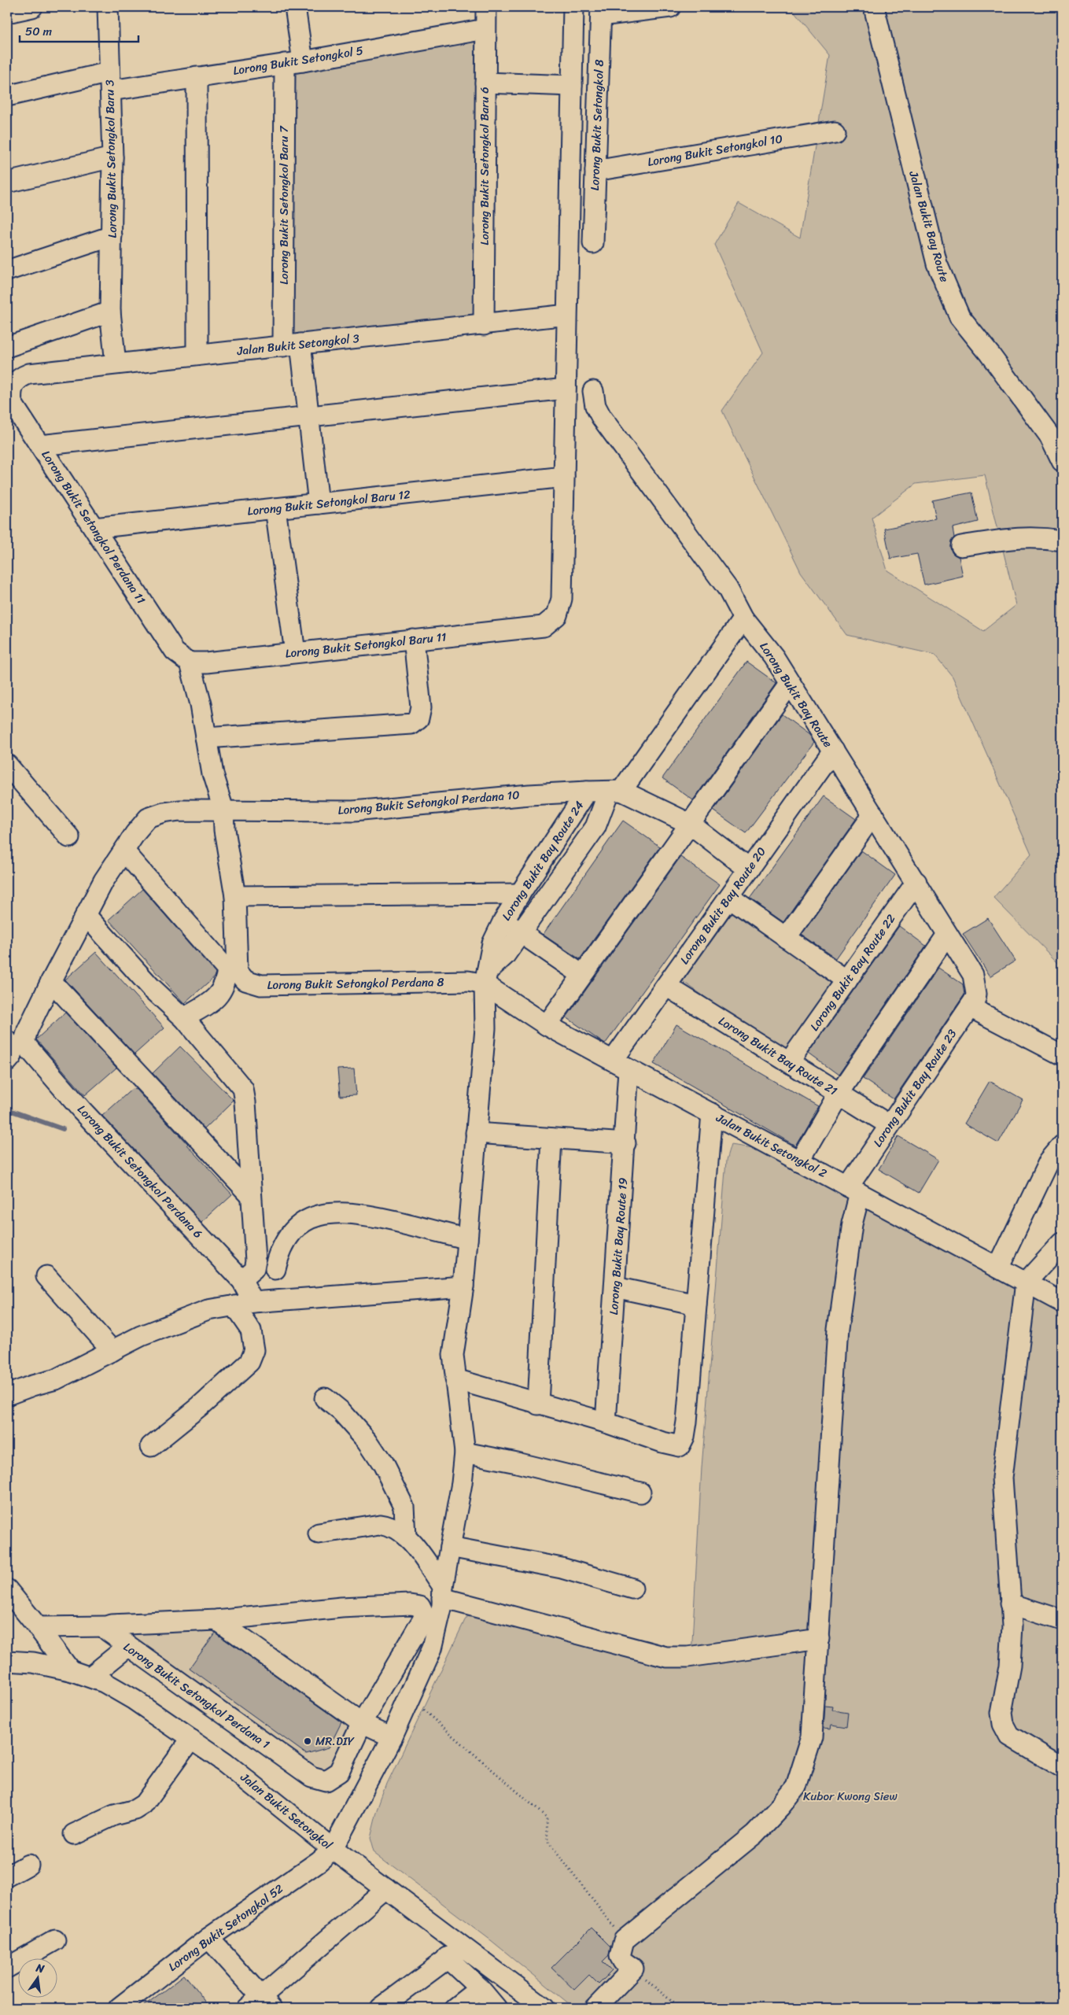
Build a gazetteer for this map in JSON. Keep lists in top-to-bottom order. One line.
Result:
{"streets":{"street":["Lorong Bukit Setongkol 5","Lorong Bukit Setongkol 8","Lorong Bukit Setongkol 10","Lorong Bukit Setongkol Baru 3","Lorong Bukit Setongkol Baru 6","Lorong Bukit Setongkol Baru 7","Jalan Bukit Bay Route","Jalan Bukit Setongkol 3","Lorong Bukit Setongkol Baru 12","Lorong Bukit Setongkol Perdana 11","Lorong Bukit Setongkol Baru 11","Lorong Bukit Bay Route","Lorong Bukit Setongkol Perdana 10","Lorong Bukit Bay Route 24","Lorong Bukit Bay Route 20","Lorong Bukit Bay Route 22","Lorong Bukit Setongkol Perdana 8","Lorong Bukit Bay Route 21","Lorong Bukit Bay Route 23","Jalan Bukit Setongkol 2","Lorong Bukit Setongkol Perdana 6","Lorong Bukit Bay Route 19","Lorong Bukit Setongkol Perdana 1","Jalan Bukit Setongkol","Lorong Bukit Setongkol 52"]},"crossings":[["Lorong Bukit Setongkol 5","Lorong Bukit Setongkol Baru 3"],["Lorong Bukit Setongkol 5","Lorong Bukit Setongkol Baru 6"],["Lorong Bukit Setongkol 5","Lorong Bukit Setongkol Baru 7"],["Lorong Bukit Setongkol 8","Lorong Bukit Setongkol 10"],["Lorong Bukit Setongkol Baru 3","Jalan Bukit Setongkol 3"],["Lorong Bukit Setongkol Baru 6","Jalan Bukit Setongkol 3"],["Lorong Bukit Setongkol Baru 7","Jalan Bukit Setongkol 3"],["Lorong Bukit Setongkol Baru 7","Lorong Bukit Setongkol Baru 12"],["Jalan Bukit Setongkol 3","Lorong Bukit Setongkol Perdana 11"],["Lorong Bukit Setongkol Baru 12","Lorong Bukit Setongkol Perdana 11"],["Lorong Bukit Setongkol Baru 12","Lorong Bukit Setongkol Baru 11"],["Lorong Bukit Setongkol Perdana 11","Lorong Bukit Setongkol Baru 11"],["Lorong Bukit Setongkol Perdana 11","Lorong Bukit Setongkol Perdana 8"],["Lorong Bukit Setongkol Baru 11","Lorong Bukit Setongkol Perdana 8"],["Lorong Bukit Bay Route","Lorong Bukit Bay Route 20"],["Lorong Bukit Bay Route","Lorong Bukit Bay Route 22"],["Lorong Bukit Bay Route","Lorong Bukit Bay Route 23"],["Lorong Bukit Setongkol Perdana 10","Lorong Bukit Bay Route 24"],["Lorong Bukit Setongkol Perdana 10","Lorong Bukit Setongkol Perdana 8"],["Lorong Bukit Setongkol Perdana 10","Lorong Bukit Setongkol Perdana 6"],["Lorong Bukit Bay Route 24","Lorong Bukit Setongkol Perdana 8"],["Lorong Bukit Bay Route 24","Jalan Bukit Setongkol 2"],["Lorong Bukit Bay Route 24","Jalan Bukit Setongkol"],["Lorong Bukit Bay Route 24","Lorong Bukit Setongkol 52"],["Lorong Bukit Bay Route 20","Lorong Bukit Bay Route 21"],["Lorong Bukit Bay Route 20","Jalan Bukit Setongkol 2"],["Lorong Bukit Bay Route 20","Lorong Bukit Bay Route 19"],["Lorong Bukit Bay Route 22","Lorong Bukit Bay Route 21"],["Lorong Bukit Setongkol Perdana 8","Jalan Bukit Setongkol 2"],["Lorong Bukit Bay Route 21","Lorong Bukit Bay Route 23"],["Lorong Bukit Bay Route 23","Jalan Bukit Setongkol 2"],["Jalan Bukit Setongkol 2","Lorong Bukit Bay Route 19"],["Jalan Bukit Setongkol","Lorong Bukit Setongkol 52"]],"parks":["Kubor Kwong Siew"],"places":["MR.DIY"],"scale_bar":"50 m","north":"top"}
